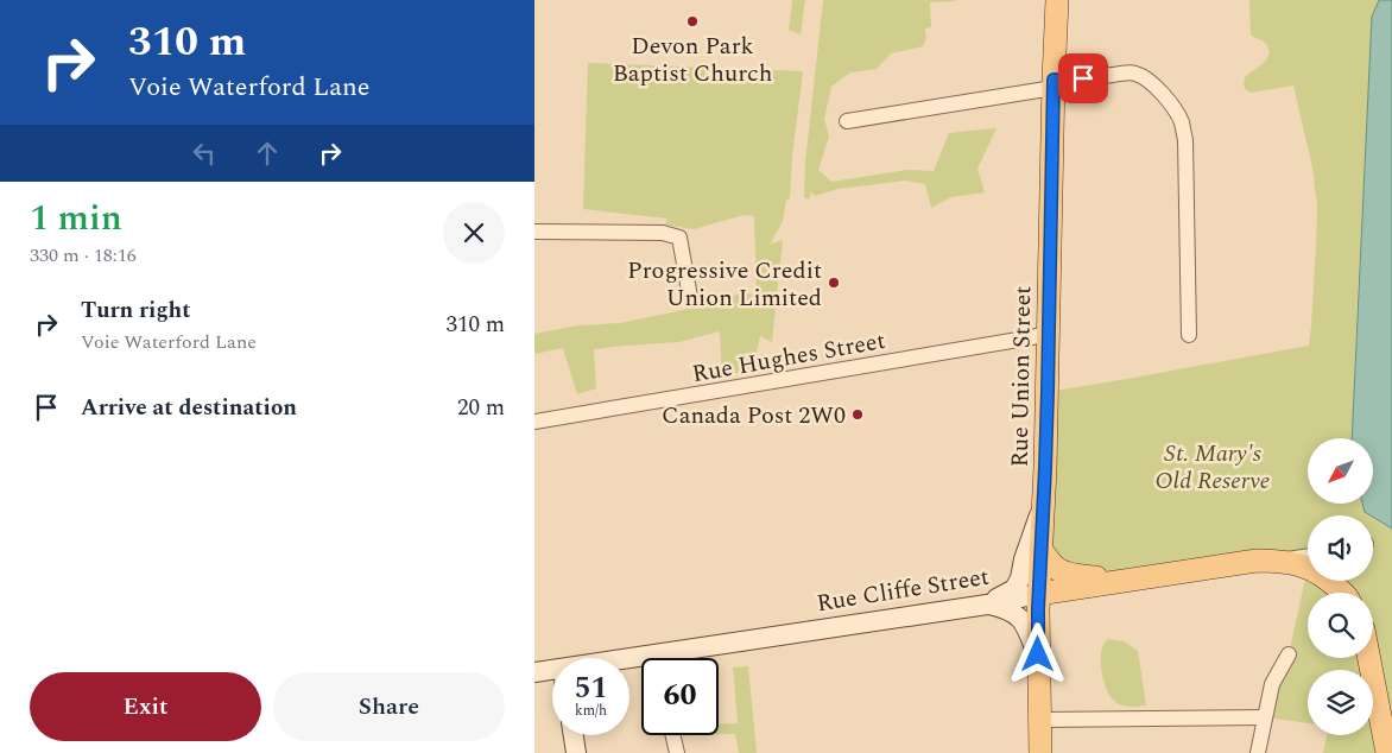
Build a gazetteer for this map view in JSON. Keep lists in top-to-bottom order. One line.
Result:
{"streets":{"main road":["Rue Union Street","Rue Cliffe Street"],"street":["Rue Hughes Street"]},"crossings":[["Rue Hughes Street","Rue Union Street"],["Rue Union Street","Rue Cliffe Street"]],"parks":["St. Mary's Old Reserve"],"places":["Devon Park Baptist Church","Progressive Credit Union Limited","Canada Post 2W0"],"north":"bottom left","page":{"turn":["310 m","Voie Waterford Lane"],"heading":["1 min","330 m · 18:16"],"list":[{"name":"Turn right","note":"Voie Waterford Lane","value":"310 m"},{"name":"Arrive at destination","value":"20 m"}],"speed":"51 km/h","limit":"60","buttons":["Exit","Share"]}}
